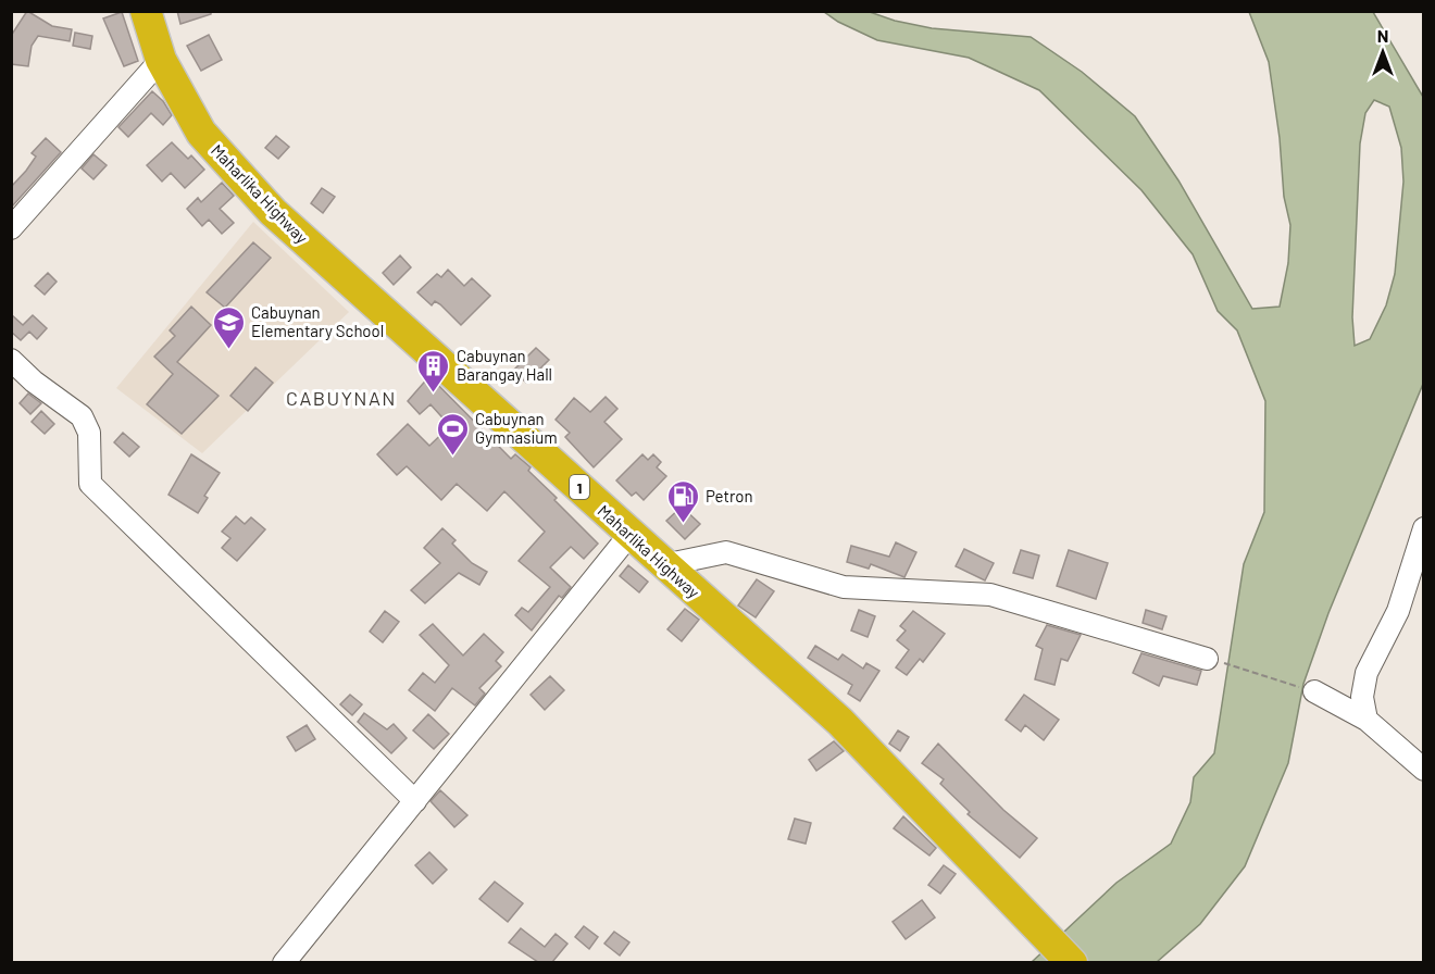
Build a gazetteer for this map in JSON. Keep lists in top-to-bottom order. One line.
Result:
{"streets":{"highway":["Maharlika Highway","1"]},"districts":["CABUYNAN"],"places":{"school or university":["Cabuynan Elementary School"],"building":["Cabuynan Barangay Hall"],"sports":["Cabuynan Gymnasium"],"fuel station":["Petron"]},"north":"top"}
